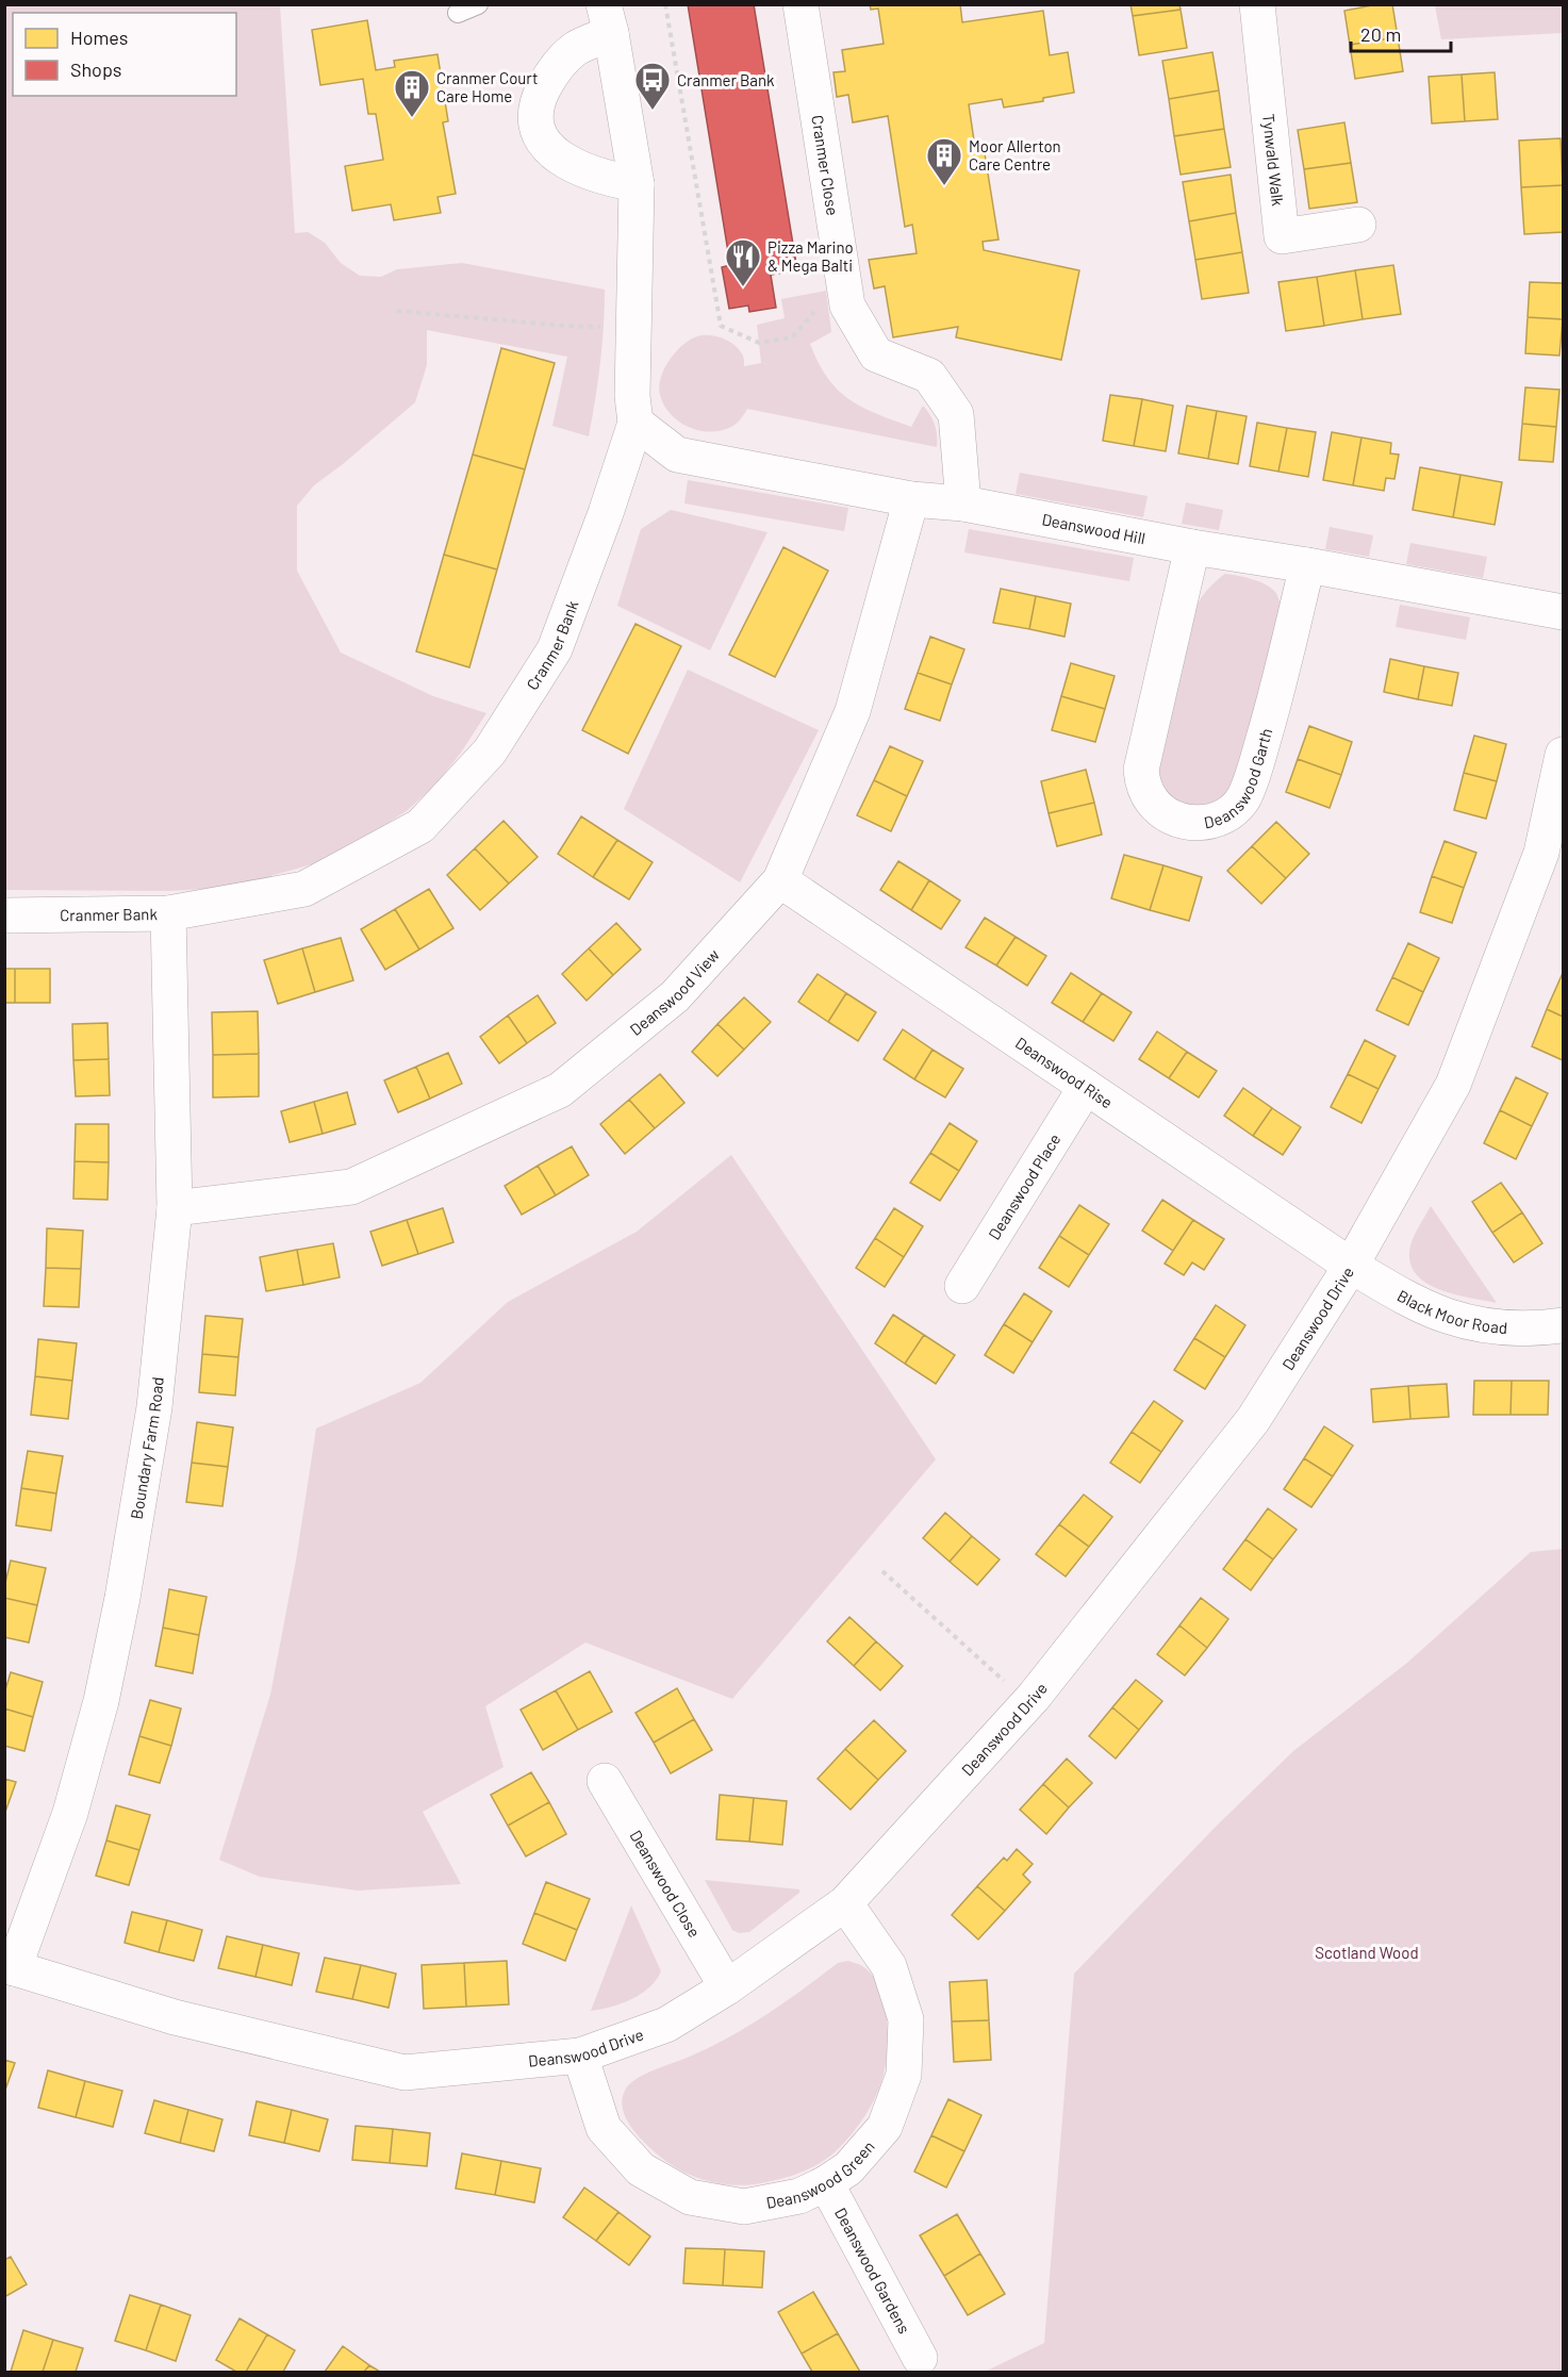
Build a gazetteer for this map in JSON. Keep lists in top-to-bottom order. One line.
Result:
{"streets":{"street":["Tynwald Walk","Cranmer Close","Deanswood Hill","Cranmer Bank","Deanswood Garth","Deanswood View","Deanswood Rise","Deanswood Place","Black Moor Road","Deanswood Drive","Boundary Farm Road","Deanswood Close","Deanswood Green","Deanswood Gardens"]},"crossings":[["Cranmer Close","Deanswood Hill"],["Deanswood Hill","Cranmer Bank"],["Deanswood Hill","Deanswood Garth"],["Deanswood Hill","Deanswood View"],["Cranmer Bank","Boundary Farm Road"],["Deanswood View","Deanswood Rise"],["Deanswood View","Boundary Farm Road"],["Deanswood Rise","Deanswood Place"],["Deanswood Rise","Black Moor Road"],["Deanswood Rise","Deanswood Drive"],["Black Moor Road","Deanswood Drive"],["Deanswood Drive","Boundary Farm Road"],["Deanswood Drive","Deanswood Close"],["Deanswood Drive","Deanswood Green"],["Deanswood Green","Deanswood Gardens"]],"parks":["Scotland Wood"],"places":{"bus stop":["Cranmer Bank"],"building":["Cranmer Court Care Home","Moor Allerton Care Centre"],"restaurant":["Pizza Marino & Mega Balti"]},"legend":["Homes","Shops"],"scale_bar":"20 m"}
